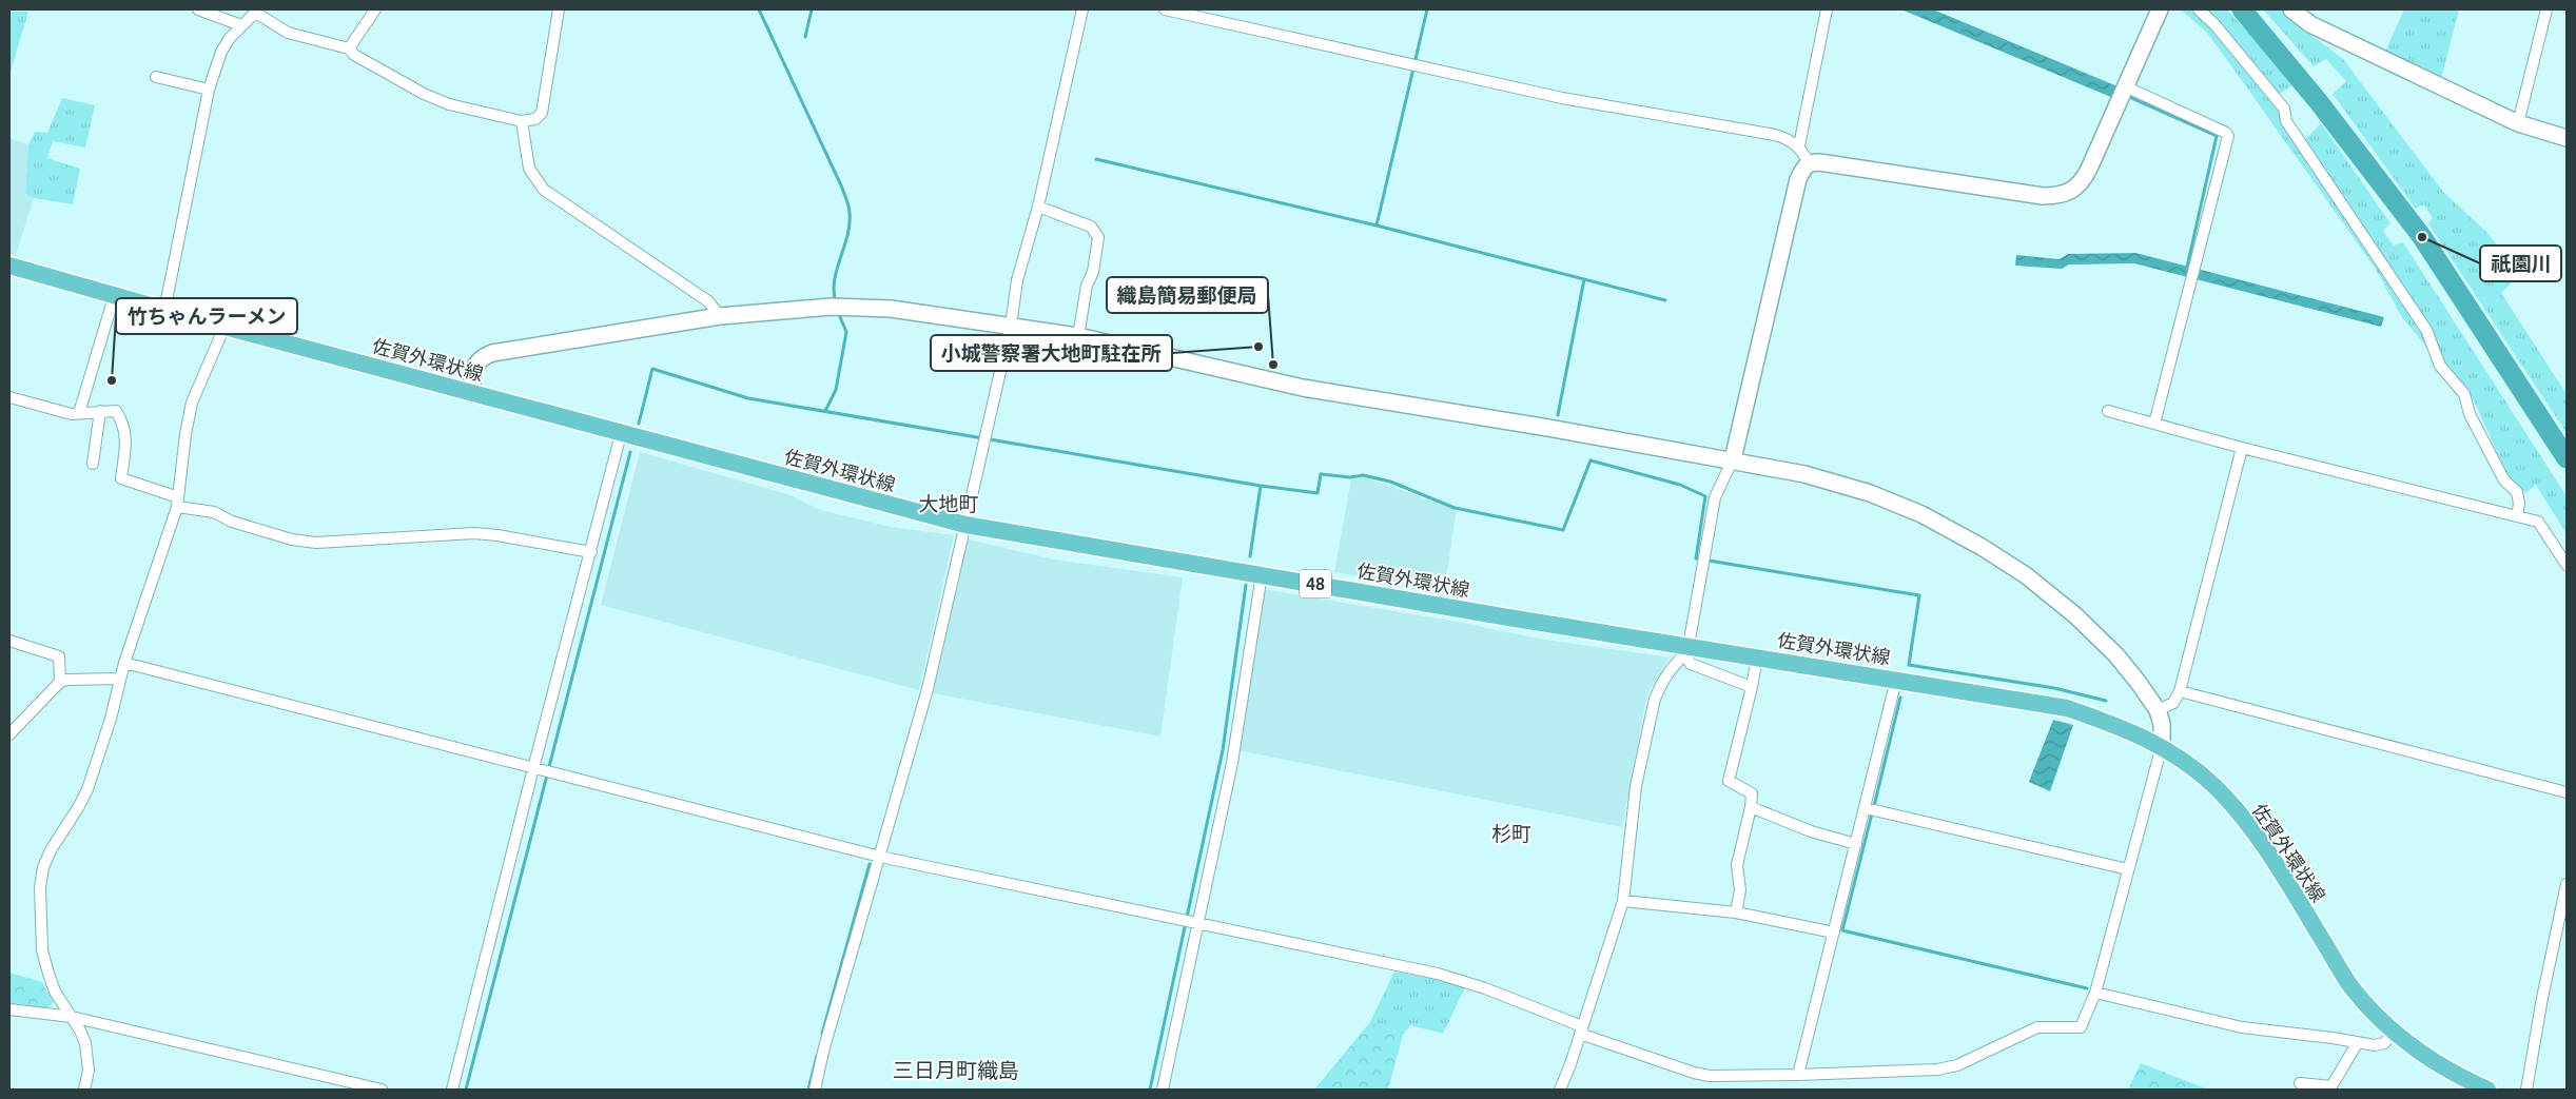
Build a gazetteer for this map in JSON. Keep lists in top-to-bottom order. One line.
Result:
{"streets":{"main road":["佐賀外環状線","48"]},"districts":["大地町","杉町","三日月町織島"],"places":["祇園川","小城警察署大地町駐在所","織島簡易郵便局","竹ちゃんラーメン"]}
